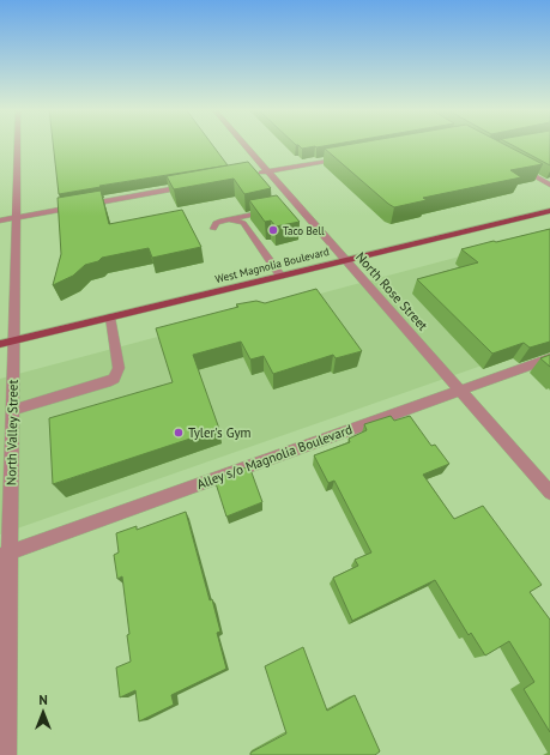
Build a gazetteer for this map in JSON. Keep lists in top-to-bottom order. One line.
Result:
{"streets":{"main road":["West Magnolia Boulevard"],"street":["North Rose Street","North Valley Street","Alley s/o Magnolia Boulevard"]},"crossings":[["West Magnolia Boulevard","North Rose Street"],["West Magnolia Boulevard","North Valley Street"],["North Rose Street","Alley s/o Magnolia Boulevard"],["North Valley Street","Alley s/o Magnolia Boulevard"]],"places":["Taco Bell","Tyler's Gym"],"north":"top"}
